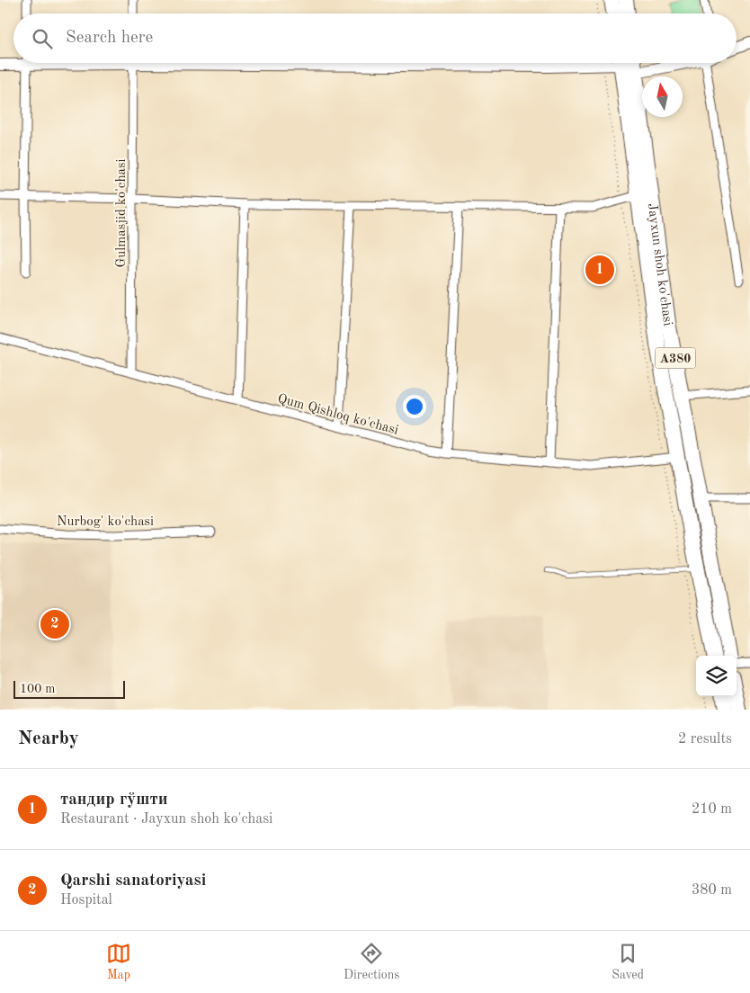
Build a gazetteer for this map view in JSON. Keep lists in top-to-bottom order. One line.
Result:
{"streets":{"highway":["Jayxun shoh ko'chasi","A380"],"street":["Gulmasjid ko'chasi","Qum Qishloq ko'chasi","Nurbog' ko'chasi"]},"crossings":[["Gulmasjid ko'chasi","Qum Qishloq ko'chasi"],["Jayxun shoh ko'chasi","Qum Qishloq ko'chasi"]],"scale_bar":"100 m","north":"top","page":{"search":"Search here","pins":["1","2"],"scale":"100 m","heading":["Nearby","2 results"],"list":[{"mark":"1","name":"тандир гўшти","note":"Restaurant · Jayxun shoh ko'chasi","value":"210 m"},{"mark":"2","name":"Qarshi sanatoriyasi","note":"Hospital","value":"380 m"}],"nav":["Map","Directions","Saved"]}}
